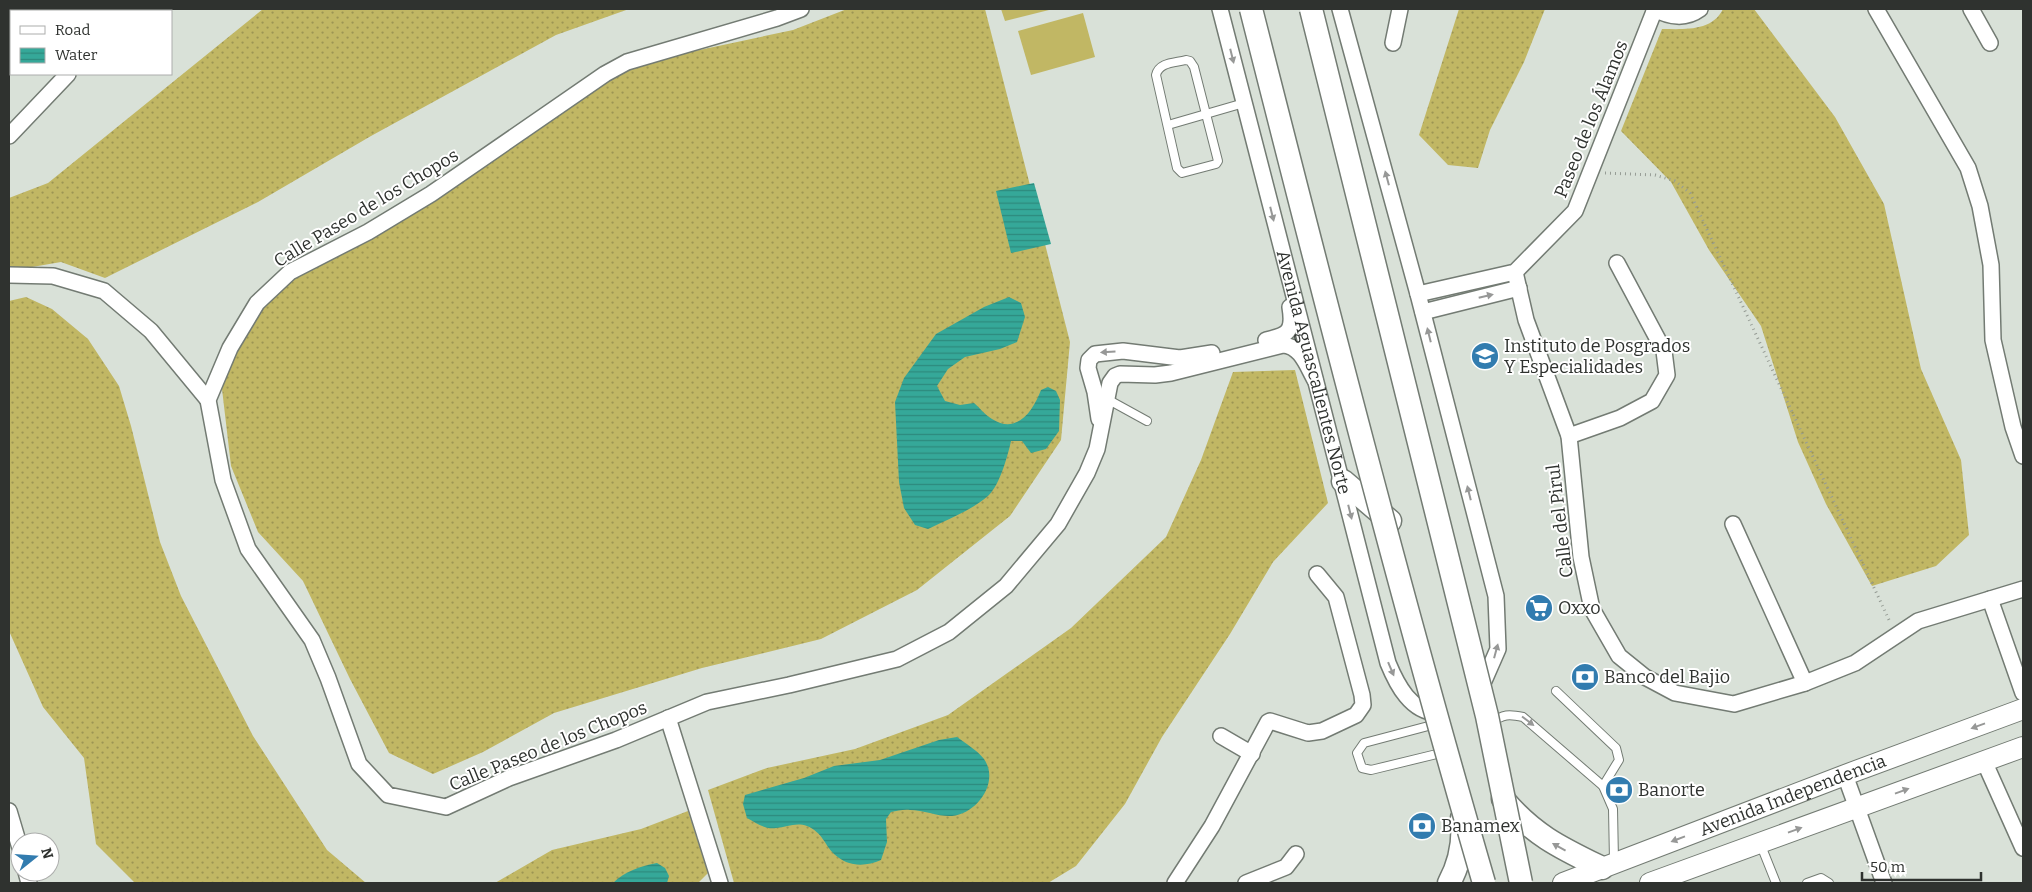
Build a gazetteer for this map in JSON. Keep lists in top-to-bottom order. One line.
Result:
{"streets":{"main road":["Avenida Aguascalientes Norte","Avenida Independencia"],"street":["Paseo de los Álamos","Calle Paseo de los Chopos","Calle del Pirul"]},"crossings":[["Paseo de los Álamos","Calle del Pirul"],["Calle Paseo de los Chopos","Avenida Aguascalientes Norte"]],"places":{"school or university":["Instituto de Posgrados Y Especialidades"],"supermarket":["Oxxo"],"bank":["Banco del Bajio","Banorte","Banamex"]},"legend":["Road","Water"],"scale_bar":"50 m","north":"right"}
